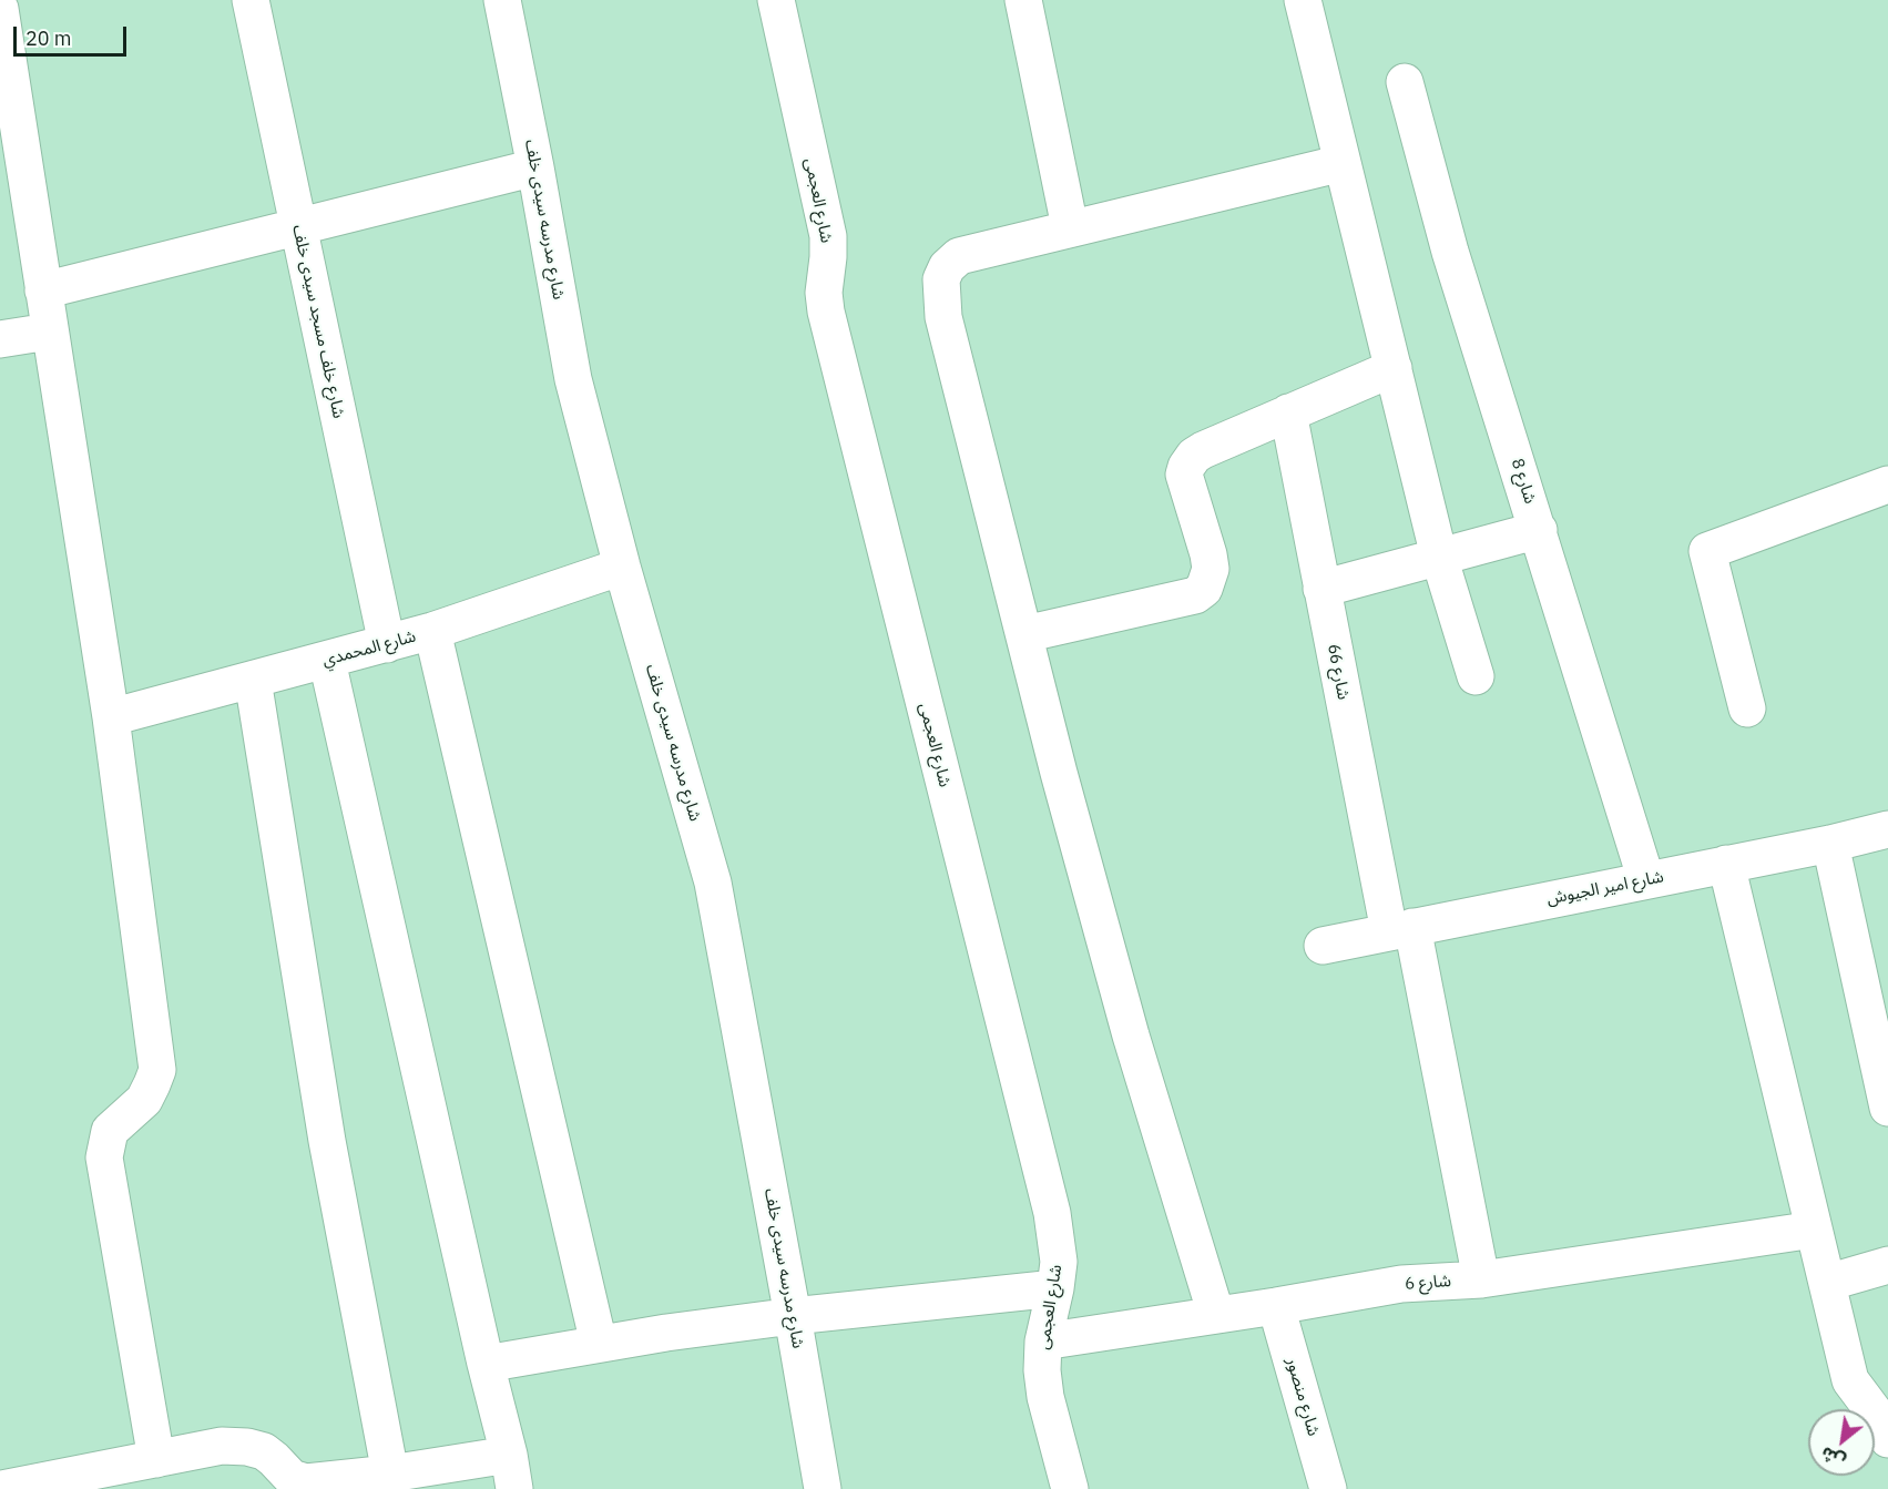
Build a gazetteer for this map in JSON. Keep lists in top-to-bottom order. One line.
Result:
{"streets":{"street":["شارع العجمى","شارع مدرسه سيدى خلف","شارع خلف مسجد سيدى خلف","شارع 8","شارع المحمدي","شارع 66","شارع امير الجيوش","شارع 6","شارع منصور"]},"crossings":[["شارع العجمى","شارع 6"],["شارع مدرسه سيدى خلف","شارع المحمدي"],["شارع خلف مسجد سيدى خلف","شارع المحمدي"],["شارع 8","شارع امير الجيوش"],["شارع 66","شارع امير الجيوش"],["شارع 66","شارع 6"],["شارع 6","شارع منصور"]],"scale_bar":"20 m","north":"bottom left"}
